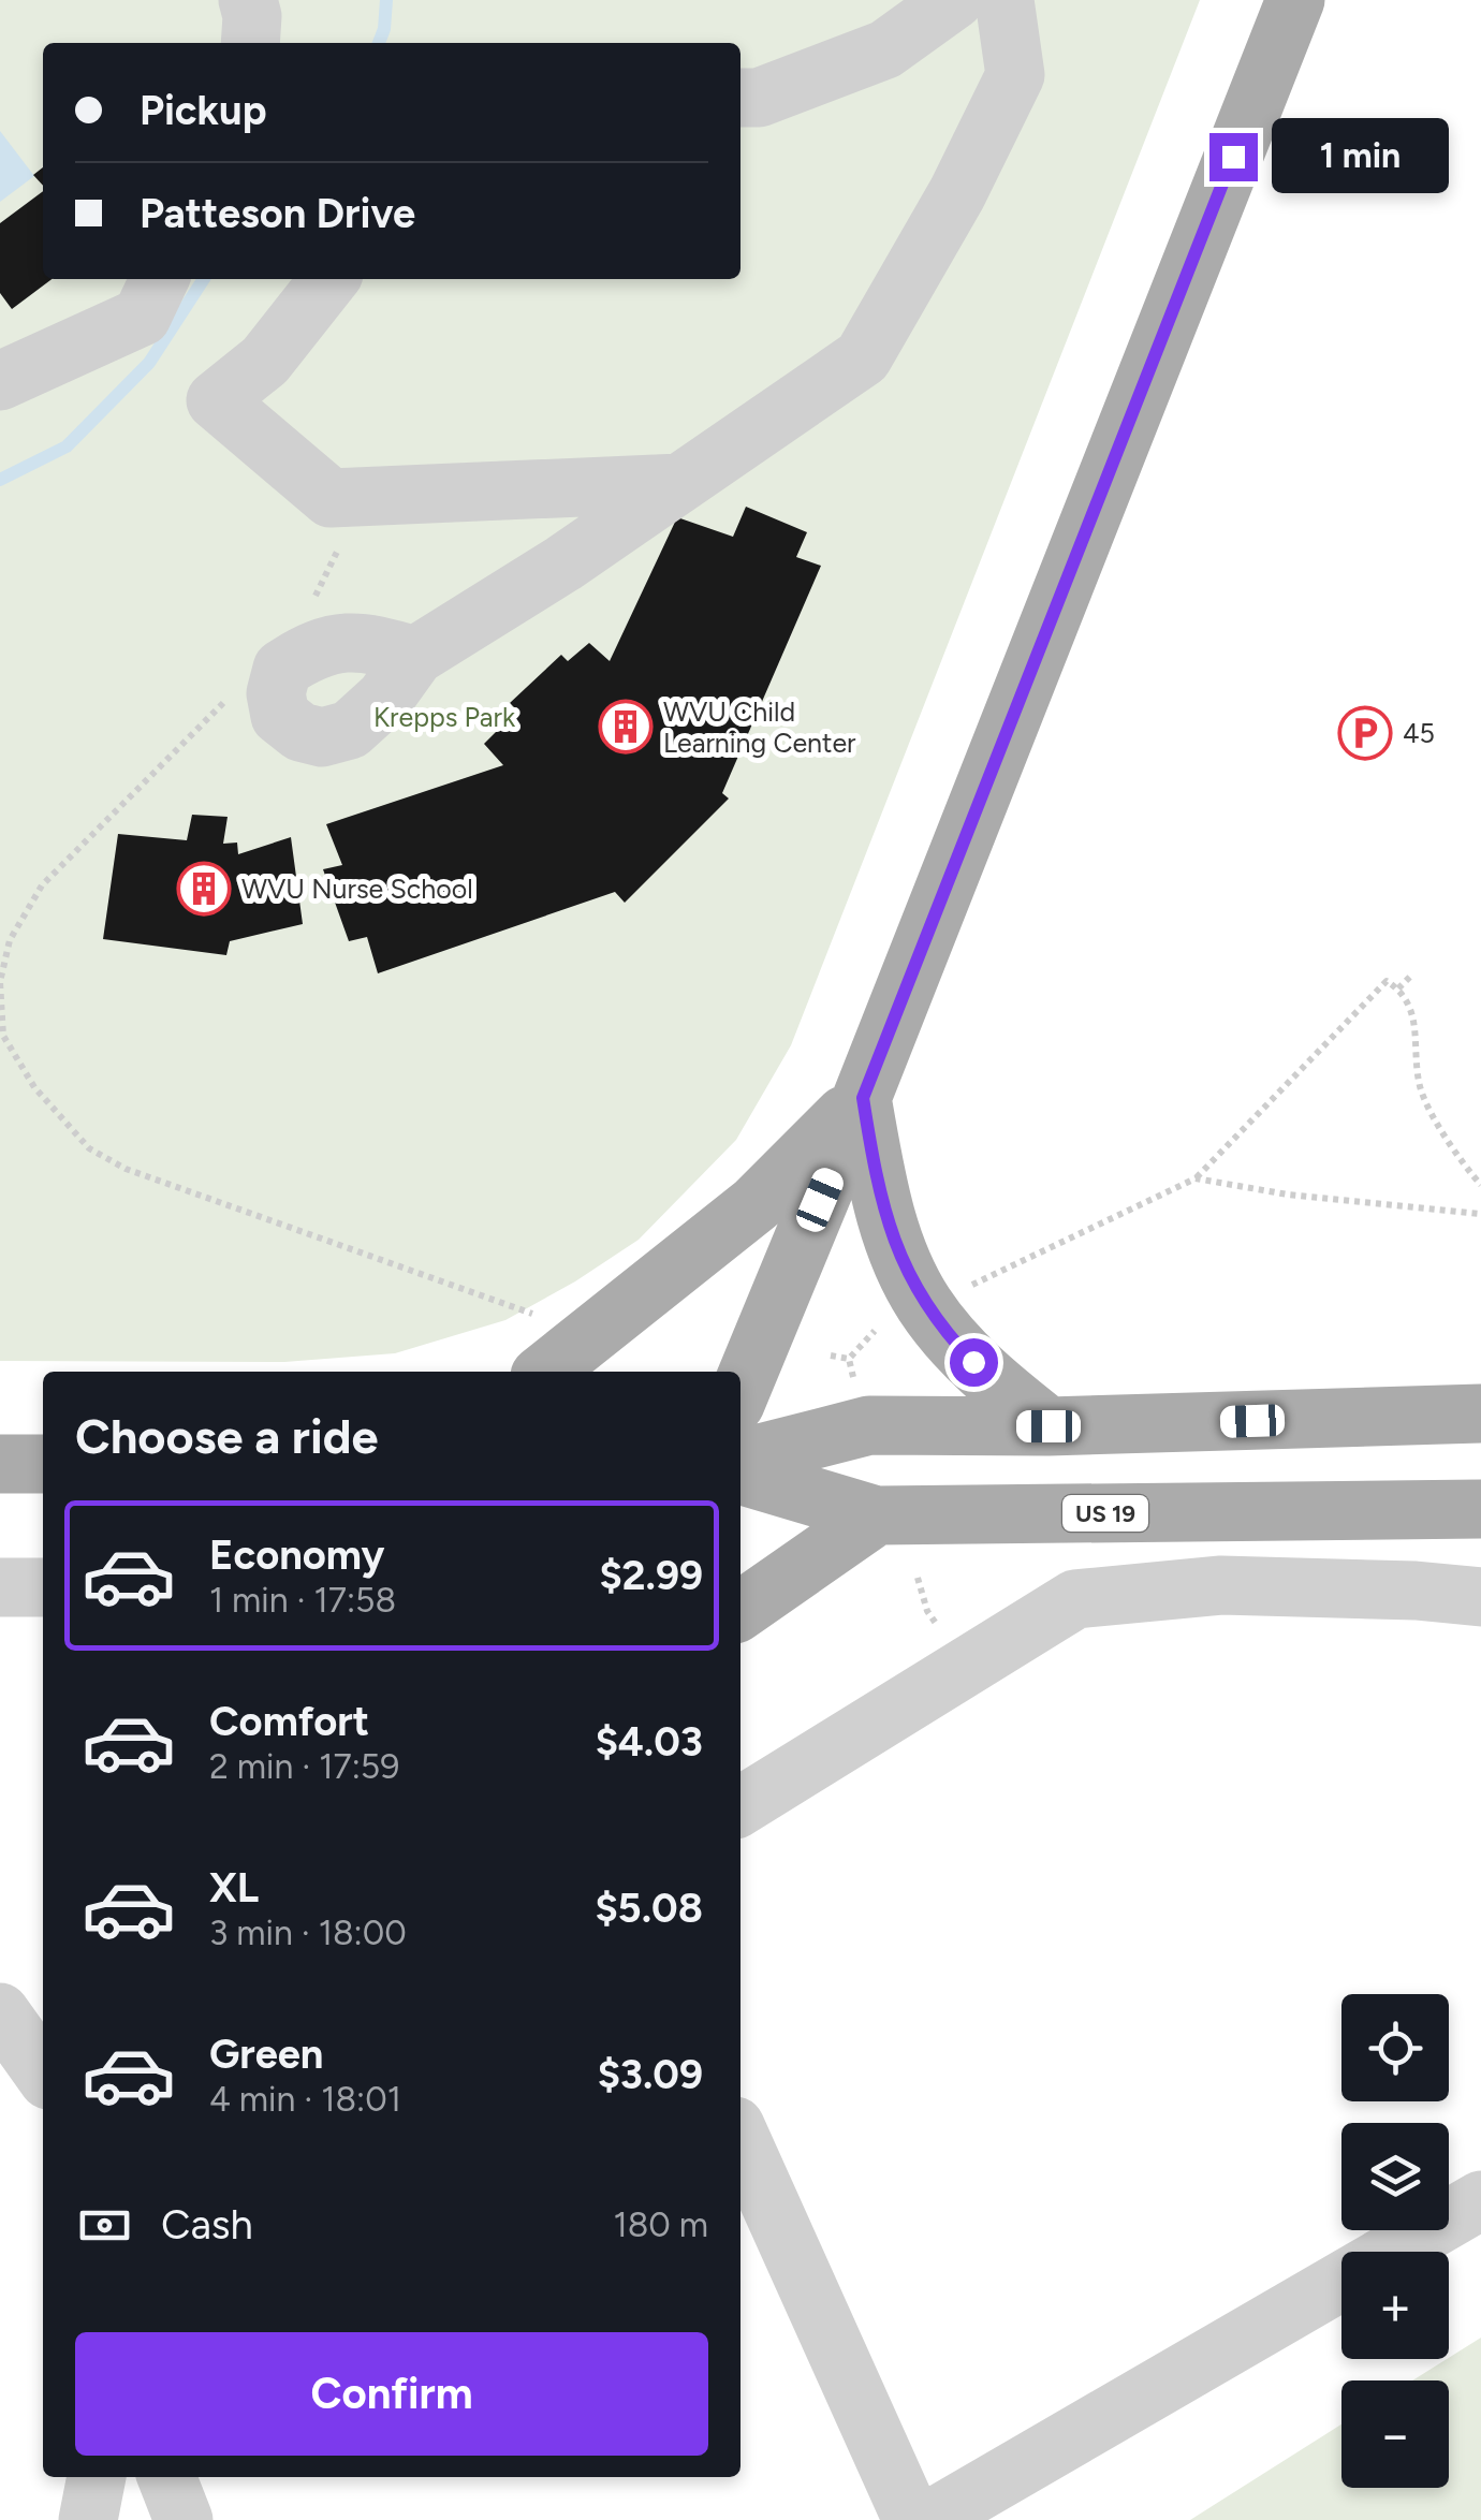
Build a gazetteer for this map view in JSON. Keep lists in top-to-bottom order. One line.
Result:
{"streets":{"main road":["US 19"]},"parks":["Krepps Park"],"places":{"building":["WVU Child Learning Center","WVU Nurse School"],"parking":["45"]},"page":{"banner":["Pickup","Patteson Drive"],"bubble":"1 min","heading":"Choose a ride","list":[{"name":"Economy","note":"1 min · 17:58","value":"$2.99"},{"name":"Comfort","note":"2 min · 17:59","value":"$4.03"},{"name":"XL","note":"3 min · 18:00","value":"$5.08"},{"name":"Green","note":"4 min · 18:01","value":"$3.09"}],"map_buttons":["+","−"],"pay":["Cash","180 m"],"buttons":"Confirm"}}
